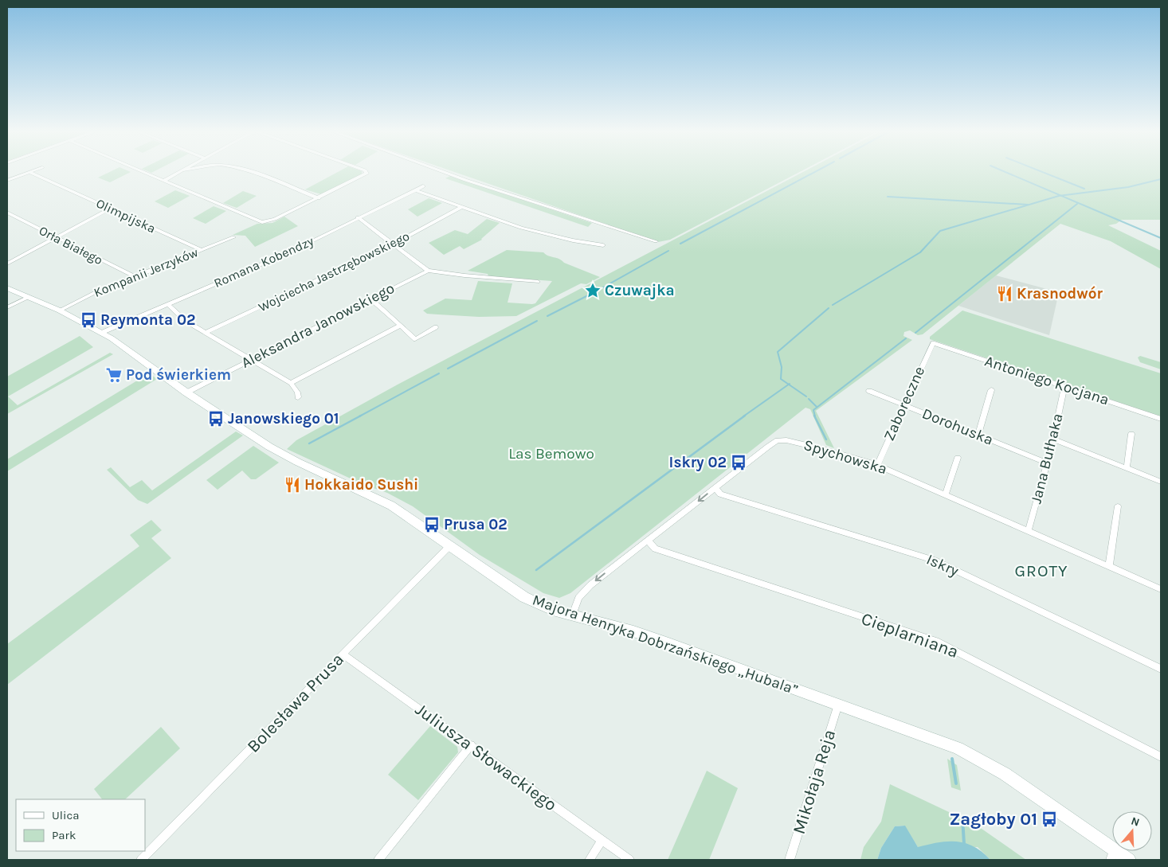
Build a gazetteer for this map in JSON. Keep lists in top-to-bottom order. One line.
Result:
{"streets":{"street":["Olimpijska","Orła Białego","Romana Kobendzy","Wojciecha Jastrzębowskiego","Kompanii Jerzyków","Aleksandra Janowskiego","Antoniego Kocjana","Zaboreczne","Dorohuska","Spychowska","Jana Bułhaka","Iskry","Cieplarniana","Majora Henryka Dobrzańskiego „Hubala”","Bolesława Prusa","Juliusza Słowackiego","Mikołaja Reja"]},"crossings":[["Olimpijska","Kompanii Jerzyków"],["Orła Białego","Kompanii Jerzyków"],["Romana Kobendzy","Majora Henryka Dobrzańskiego „Hubala”"],["Kompanii Jerzyków","Majora Henryka Dobrzańskiego „Hubala”"],["Aleksandra Janowskiego","Majora Henryka Dobrzańskiego „Hubala”"],["Antoniego Kocjana","Zaboreczne"],["Antoniego Kocjana","Jana Bułhaka"],["Zaboreczne","Dorohuska"],["Zaboreczne","Spychowska"],["Dorohuska","Jana Bułhaka"],["Spychowska","Jana Bułhaka"],["Spychowska","Iskry"],["Spychowska","Cieplarniana"],["Spychowska","Majora Henryka Dobrzańskiego „Hubala”"],["Majora Henryka Dobrzańskiego „Hubala”","Bolesława Prusa"],["Majora Henryka Dobrzańskiego „Hubala”","Mikołaja Reja"],["Bolesława Prusa","Juliusza Słowackiego"]],"districts":["GROTY"],"parks":["Las Bemowo"],"places":{"place":["Czuwajka"],"restaurant":["Krasnodwór","Hokkaido Sushi"],"bus stop":["Reymonta 02","Janowskiego 01","Iskry 02","Prusa 02","Zagłoby 01"],"supermarket":["Pod świerkiem"]},"legend":["Ulica","Park"],"north":"top"}
